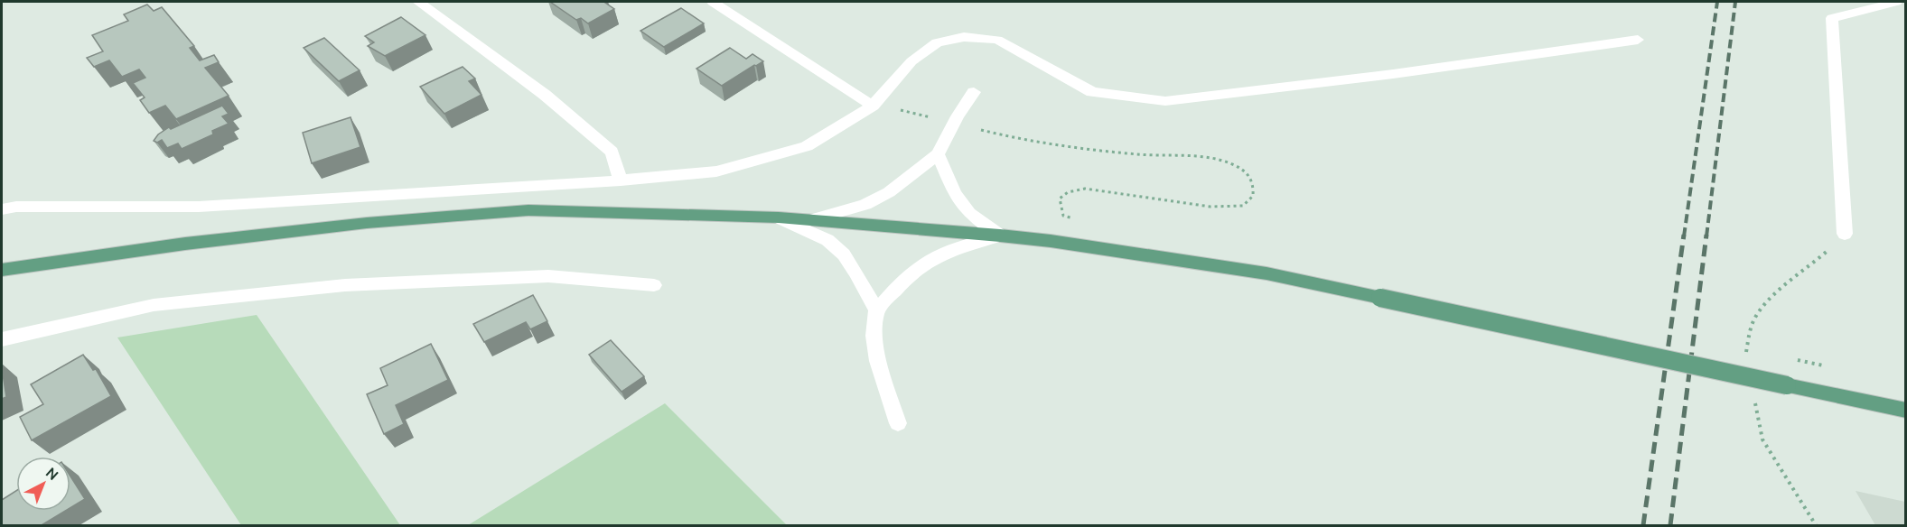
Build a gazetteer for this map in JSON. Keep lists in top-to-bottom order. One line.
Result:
{"north":"top right"}
